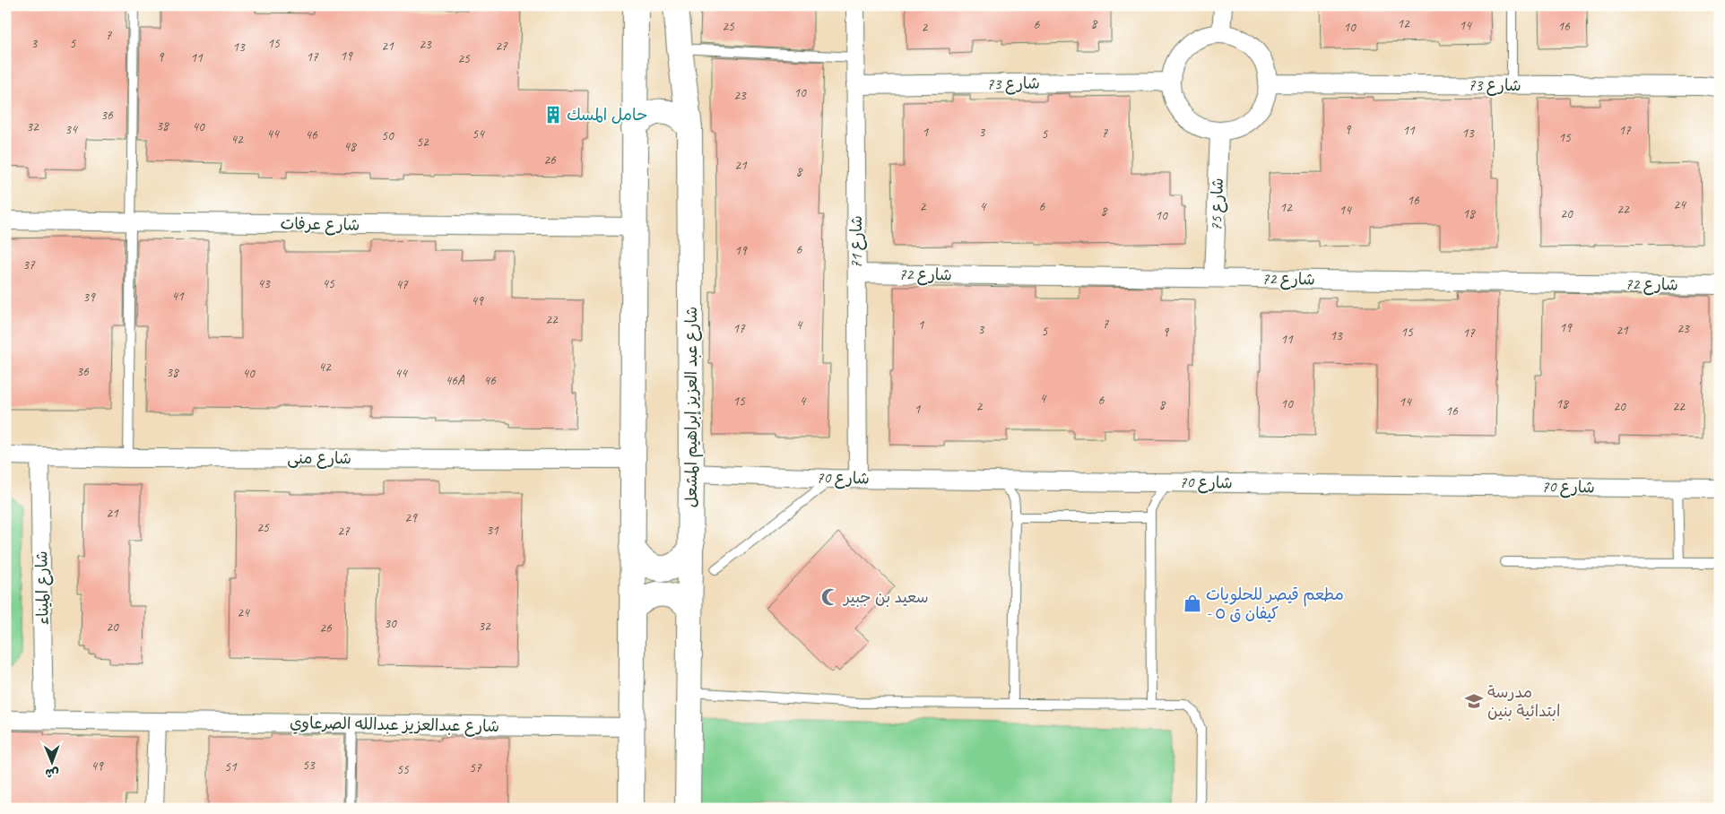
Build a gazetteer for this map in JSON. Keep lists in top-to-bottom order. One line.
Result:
{"streets":{"main road":["شارع عبد العزيز إبراهيم المشعل"],"street":["شارع 73","شارع 75","شارع عرفات","شارع 71","شارع 72","شارع منى","شارع 70","شارع الميناء","شارع عبدالعزيز عبدالله الصرعاوي"]},"crossings":[["شارع 73","شارع 75"],["شارع 73","شارع 71"],["شارع 75","شارع 72"],["شارع 71","شارع 72"],["شارع 71","شارع 70"],["شارع عبد العزيز إبراهيم المشعل","شارع 70"],["شارع منى","شارع الميناء"],["شارع الميناء","شارع عبدالعزيز عبدالله الصرعاوي"]],"places":{"building":["حامل المسك"],"mosque":["سعيد بن جبير"],"shop":["مطعم قيصر للحلويات - كيفان ق ٥"],"school or university":["مدرسة ابتدائية بنين"]},"house_numbers":["8","12","6","14","25","16","2","10","7","3","5","15","23","21","27","13","19","9","17","11","25","10","23","36","38","32","40","34","9","11","17","1","3","7","13","44","54","5","46","50","15","42","52","48","26","21","8","16","24","2","4","6","12","22","14","8","18","20","10","6","19","37","43","45","47","41","39","49","22","7","4","1","19","17","23","3","21","5","9","15","17","13","11","42","36","38","40","44","46A","46","4","6","15","4","14","10","18","8","2","20","22","1","16","21","29","25","31","27","24","30","32","20","26","53","49","51","57","55"],"north":"bottom"}
